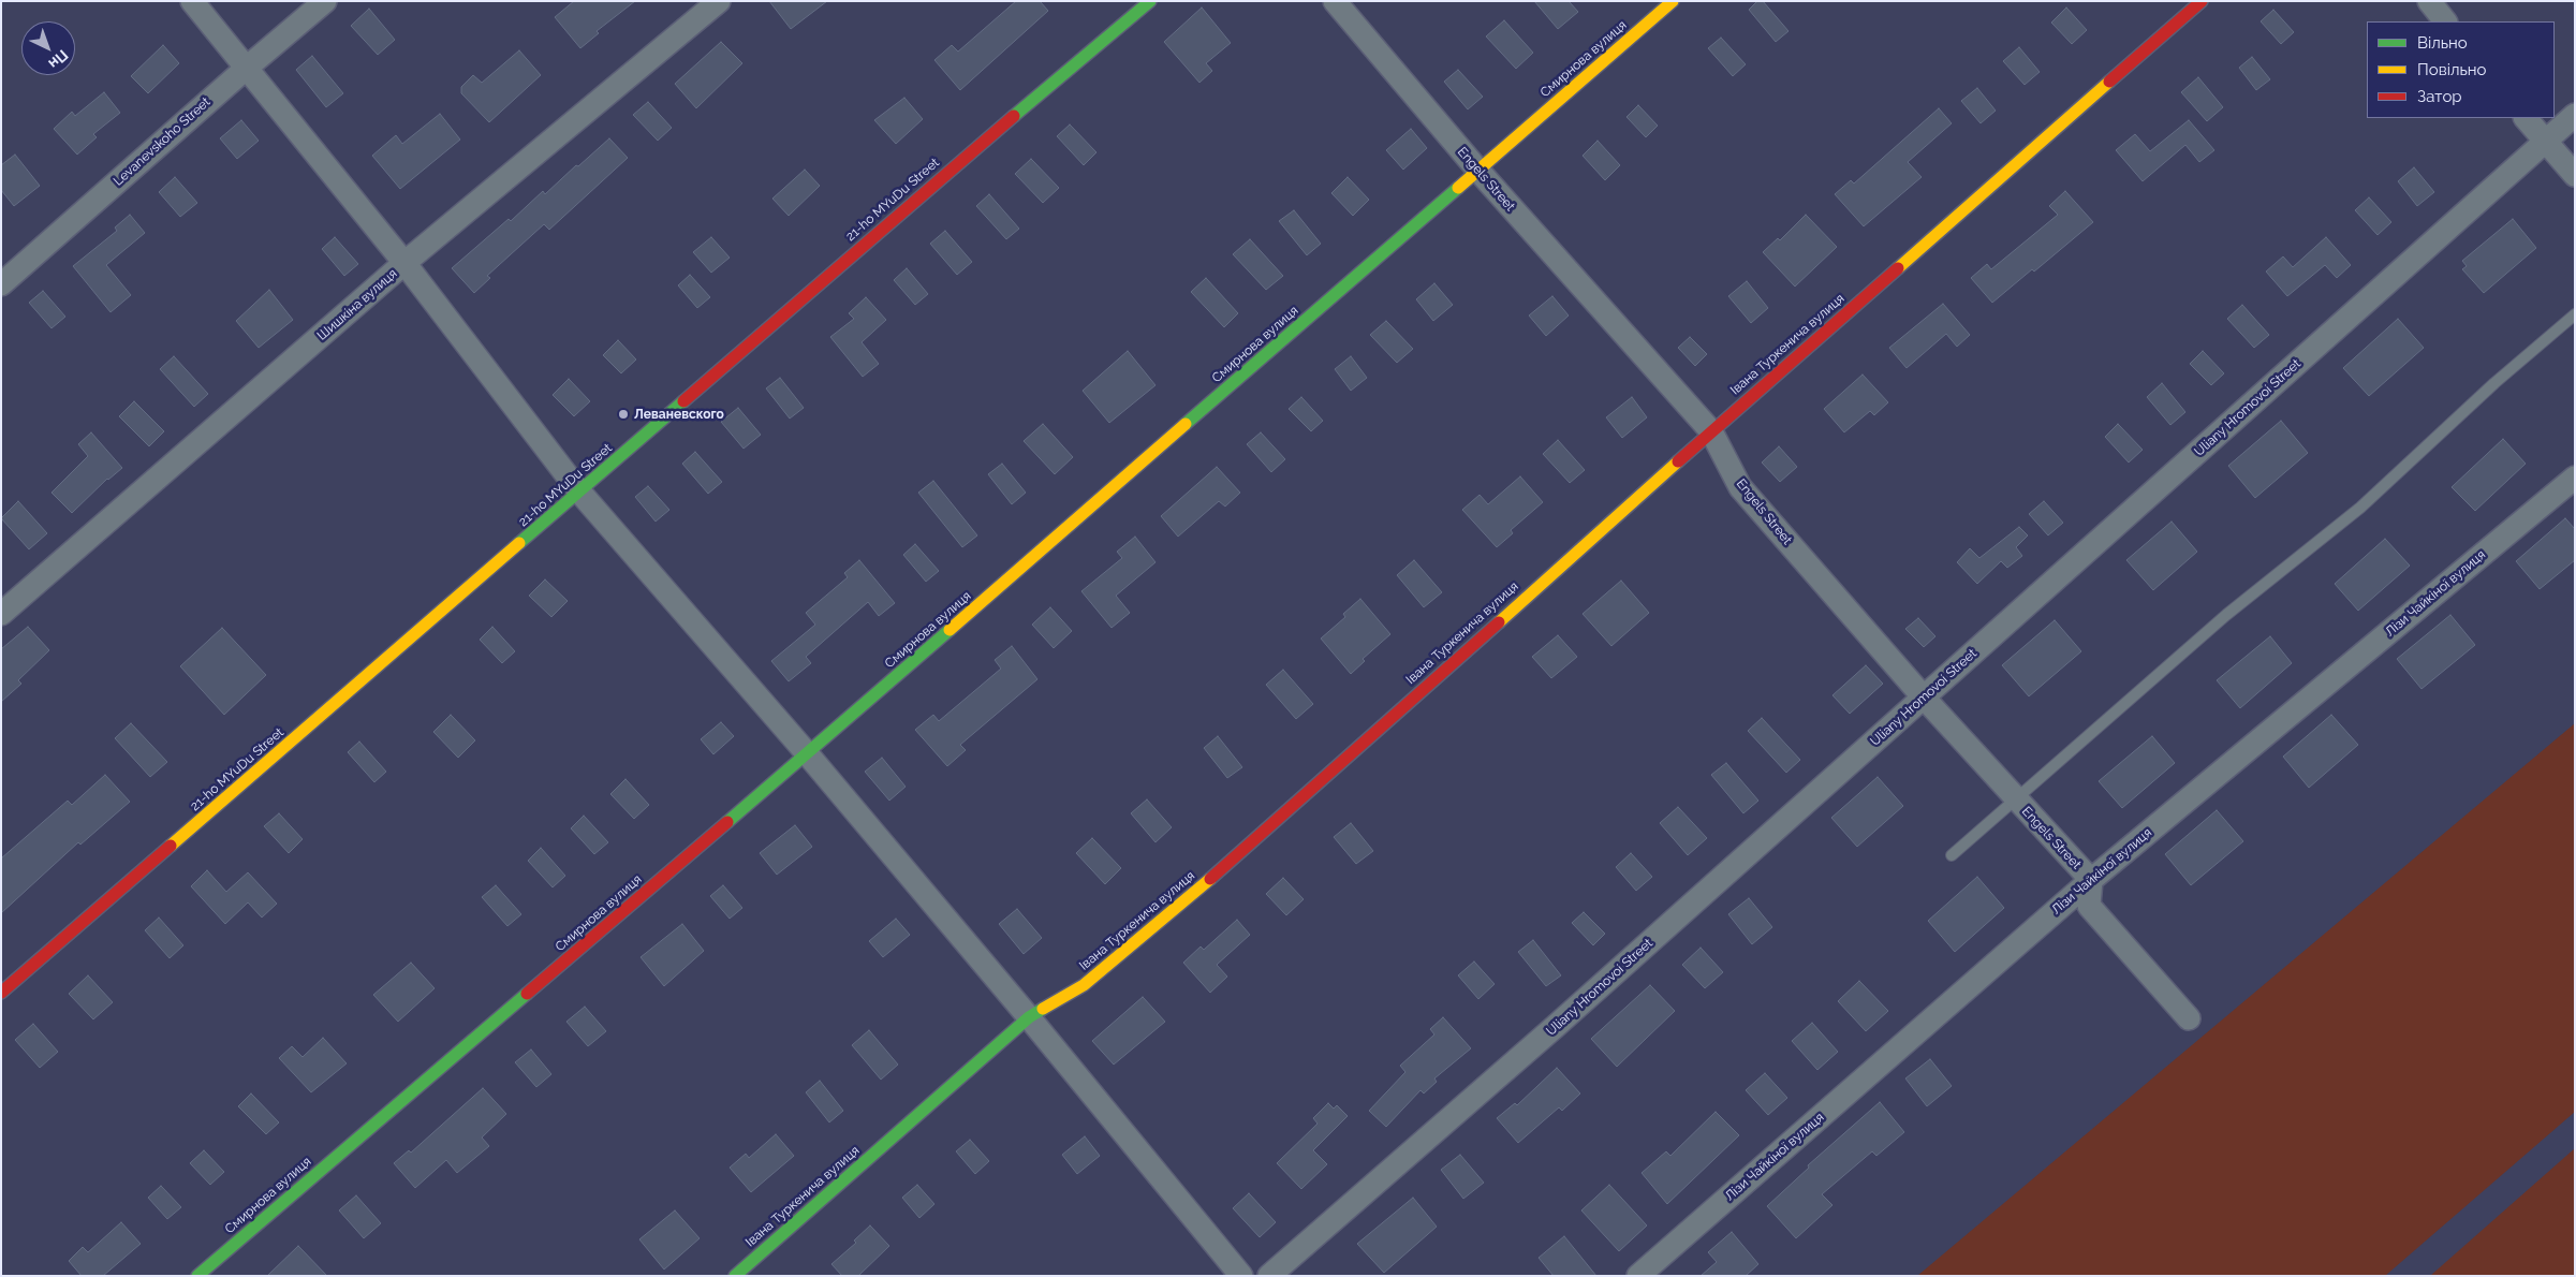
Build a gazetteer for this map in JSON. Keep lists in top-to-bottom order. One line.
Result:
{"streets":{"street":["Смирнова вулиця","Levanevskoho Street","Engels Street","21-ho MYuDu Street","Шишкіна вулиця","Івана Туркенича вулиця","Uliany Hromovoi Street","Лізи Чайкіної вулиця"]},"crossings":[["Смирнова вулиця","Engels Street"],["Engels Street","Івана Туркенича вулиця"],["Engels Street","Uliany Hromovoi Street"],["Engels Street","Лізи Чайкіної вулиця"]],"places":["Леваневского"],"legend":["Вільно","Повільно","Затор"],"north":"bottom right"}
